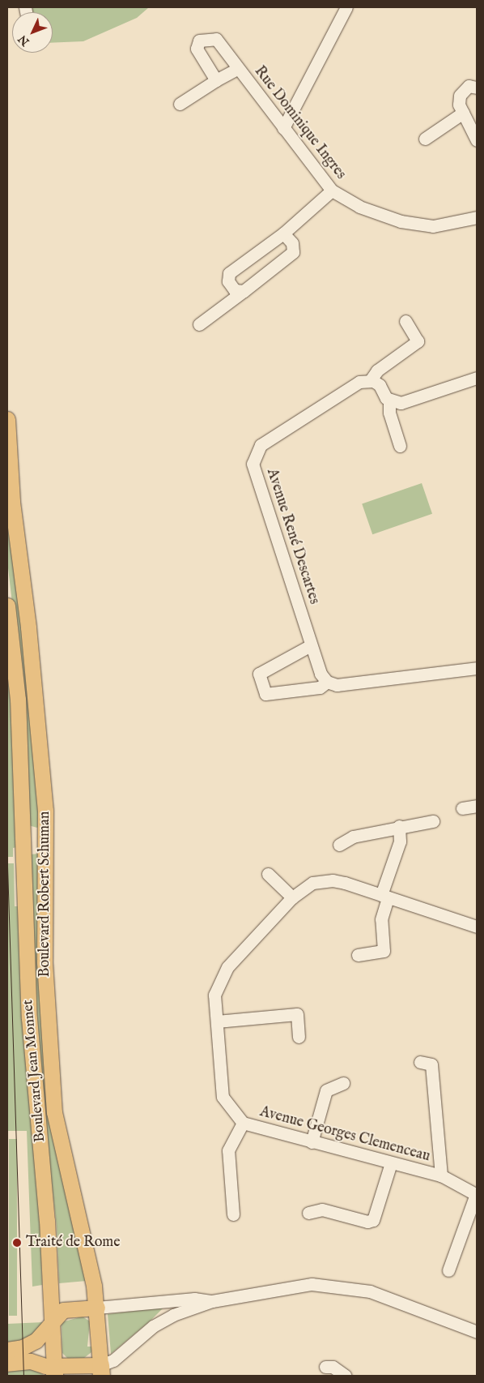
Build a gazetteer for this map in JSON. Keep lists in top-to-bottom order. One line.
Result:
{"streets":{"main road":["Boulevard Robert Schuman","Boulevard Jean Monnet"],"street":["Rue Dominique Ingres","Avenue René Descartes","Avenue Georges Clemenceau"]},"places":["Traité de Rome"],"north":"bottom left"}
